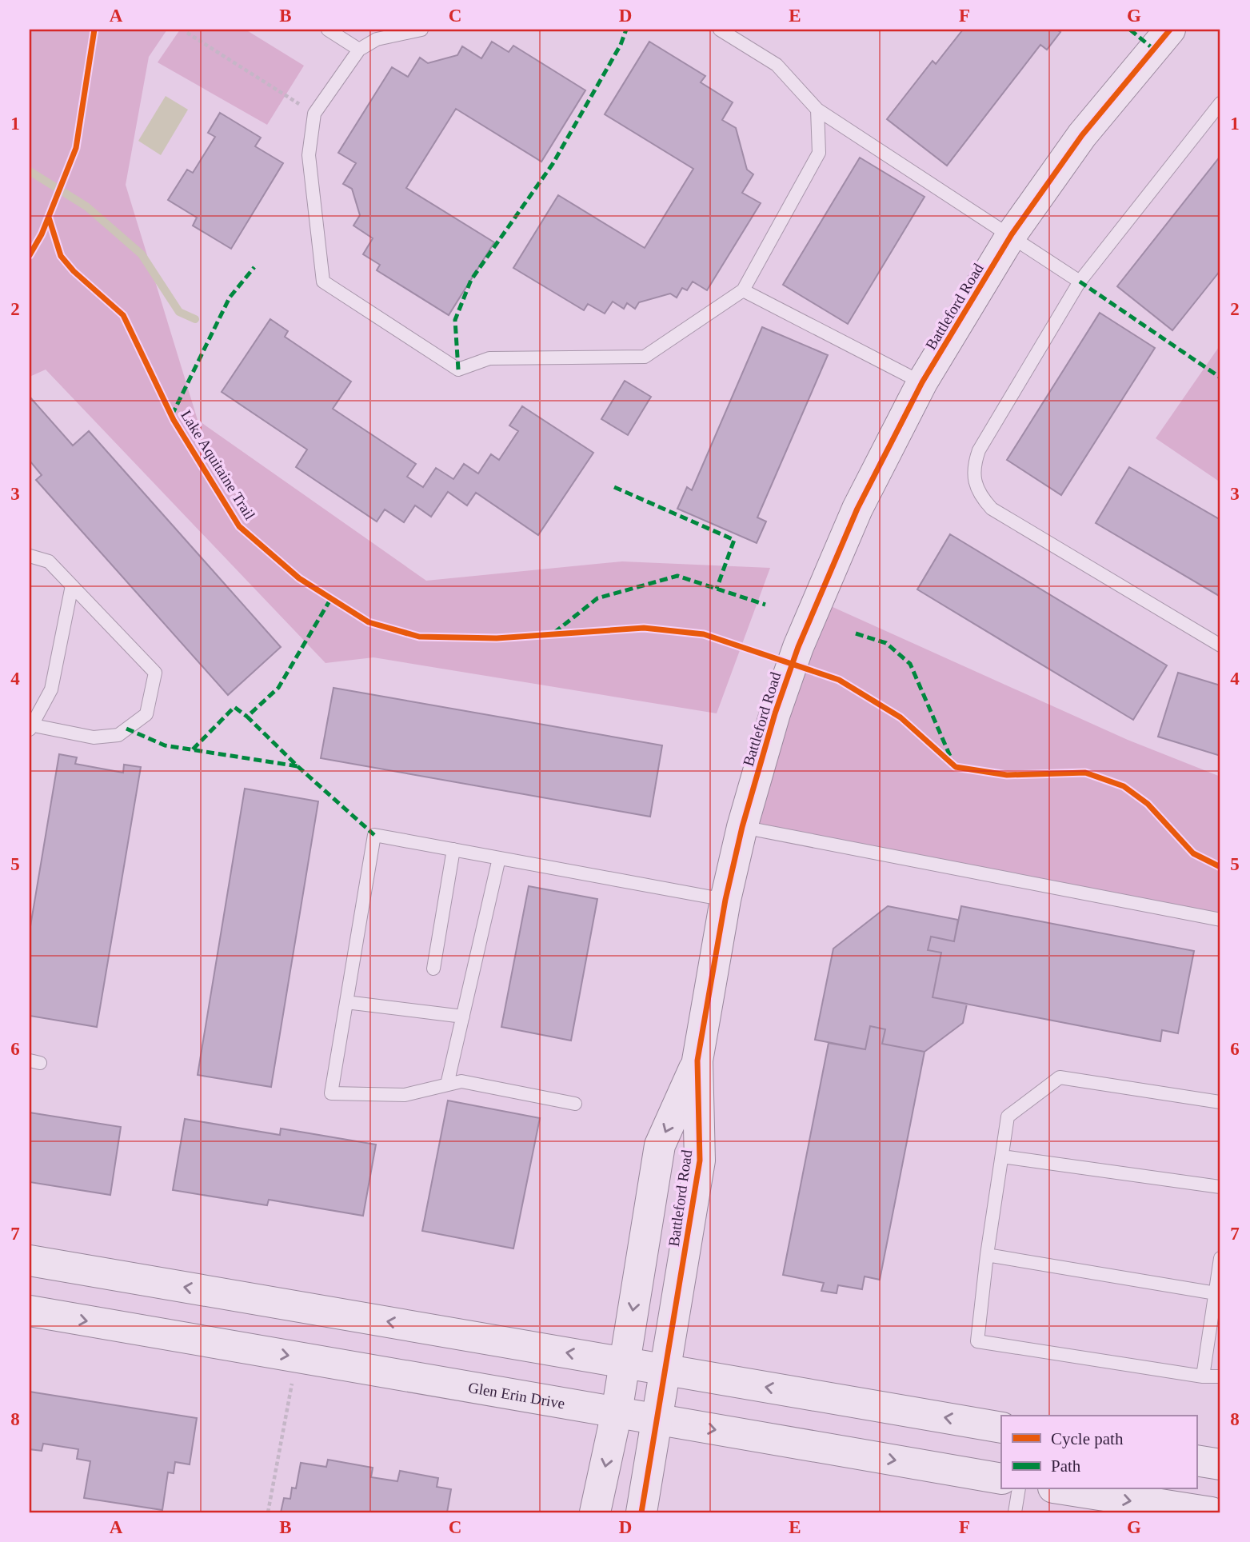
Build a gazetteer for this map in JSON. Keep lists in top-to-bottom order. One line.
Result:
{"streets":{"street":["Battleford Road","Glen Erin Drive"],"cycle path":["Lake Aquitaine Trail"]},"crossings":[["Battleford Road","Glen Erin Drive"]],"legend":["Cycle path","Path"],"grid":{"columns":["A","B","C","D","E","F","G"],"rows":["1","2","3","4","5","6","7","8"]}}
